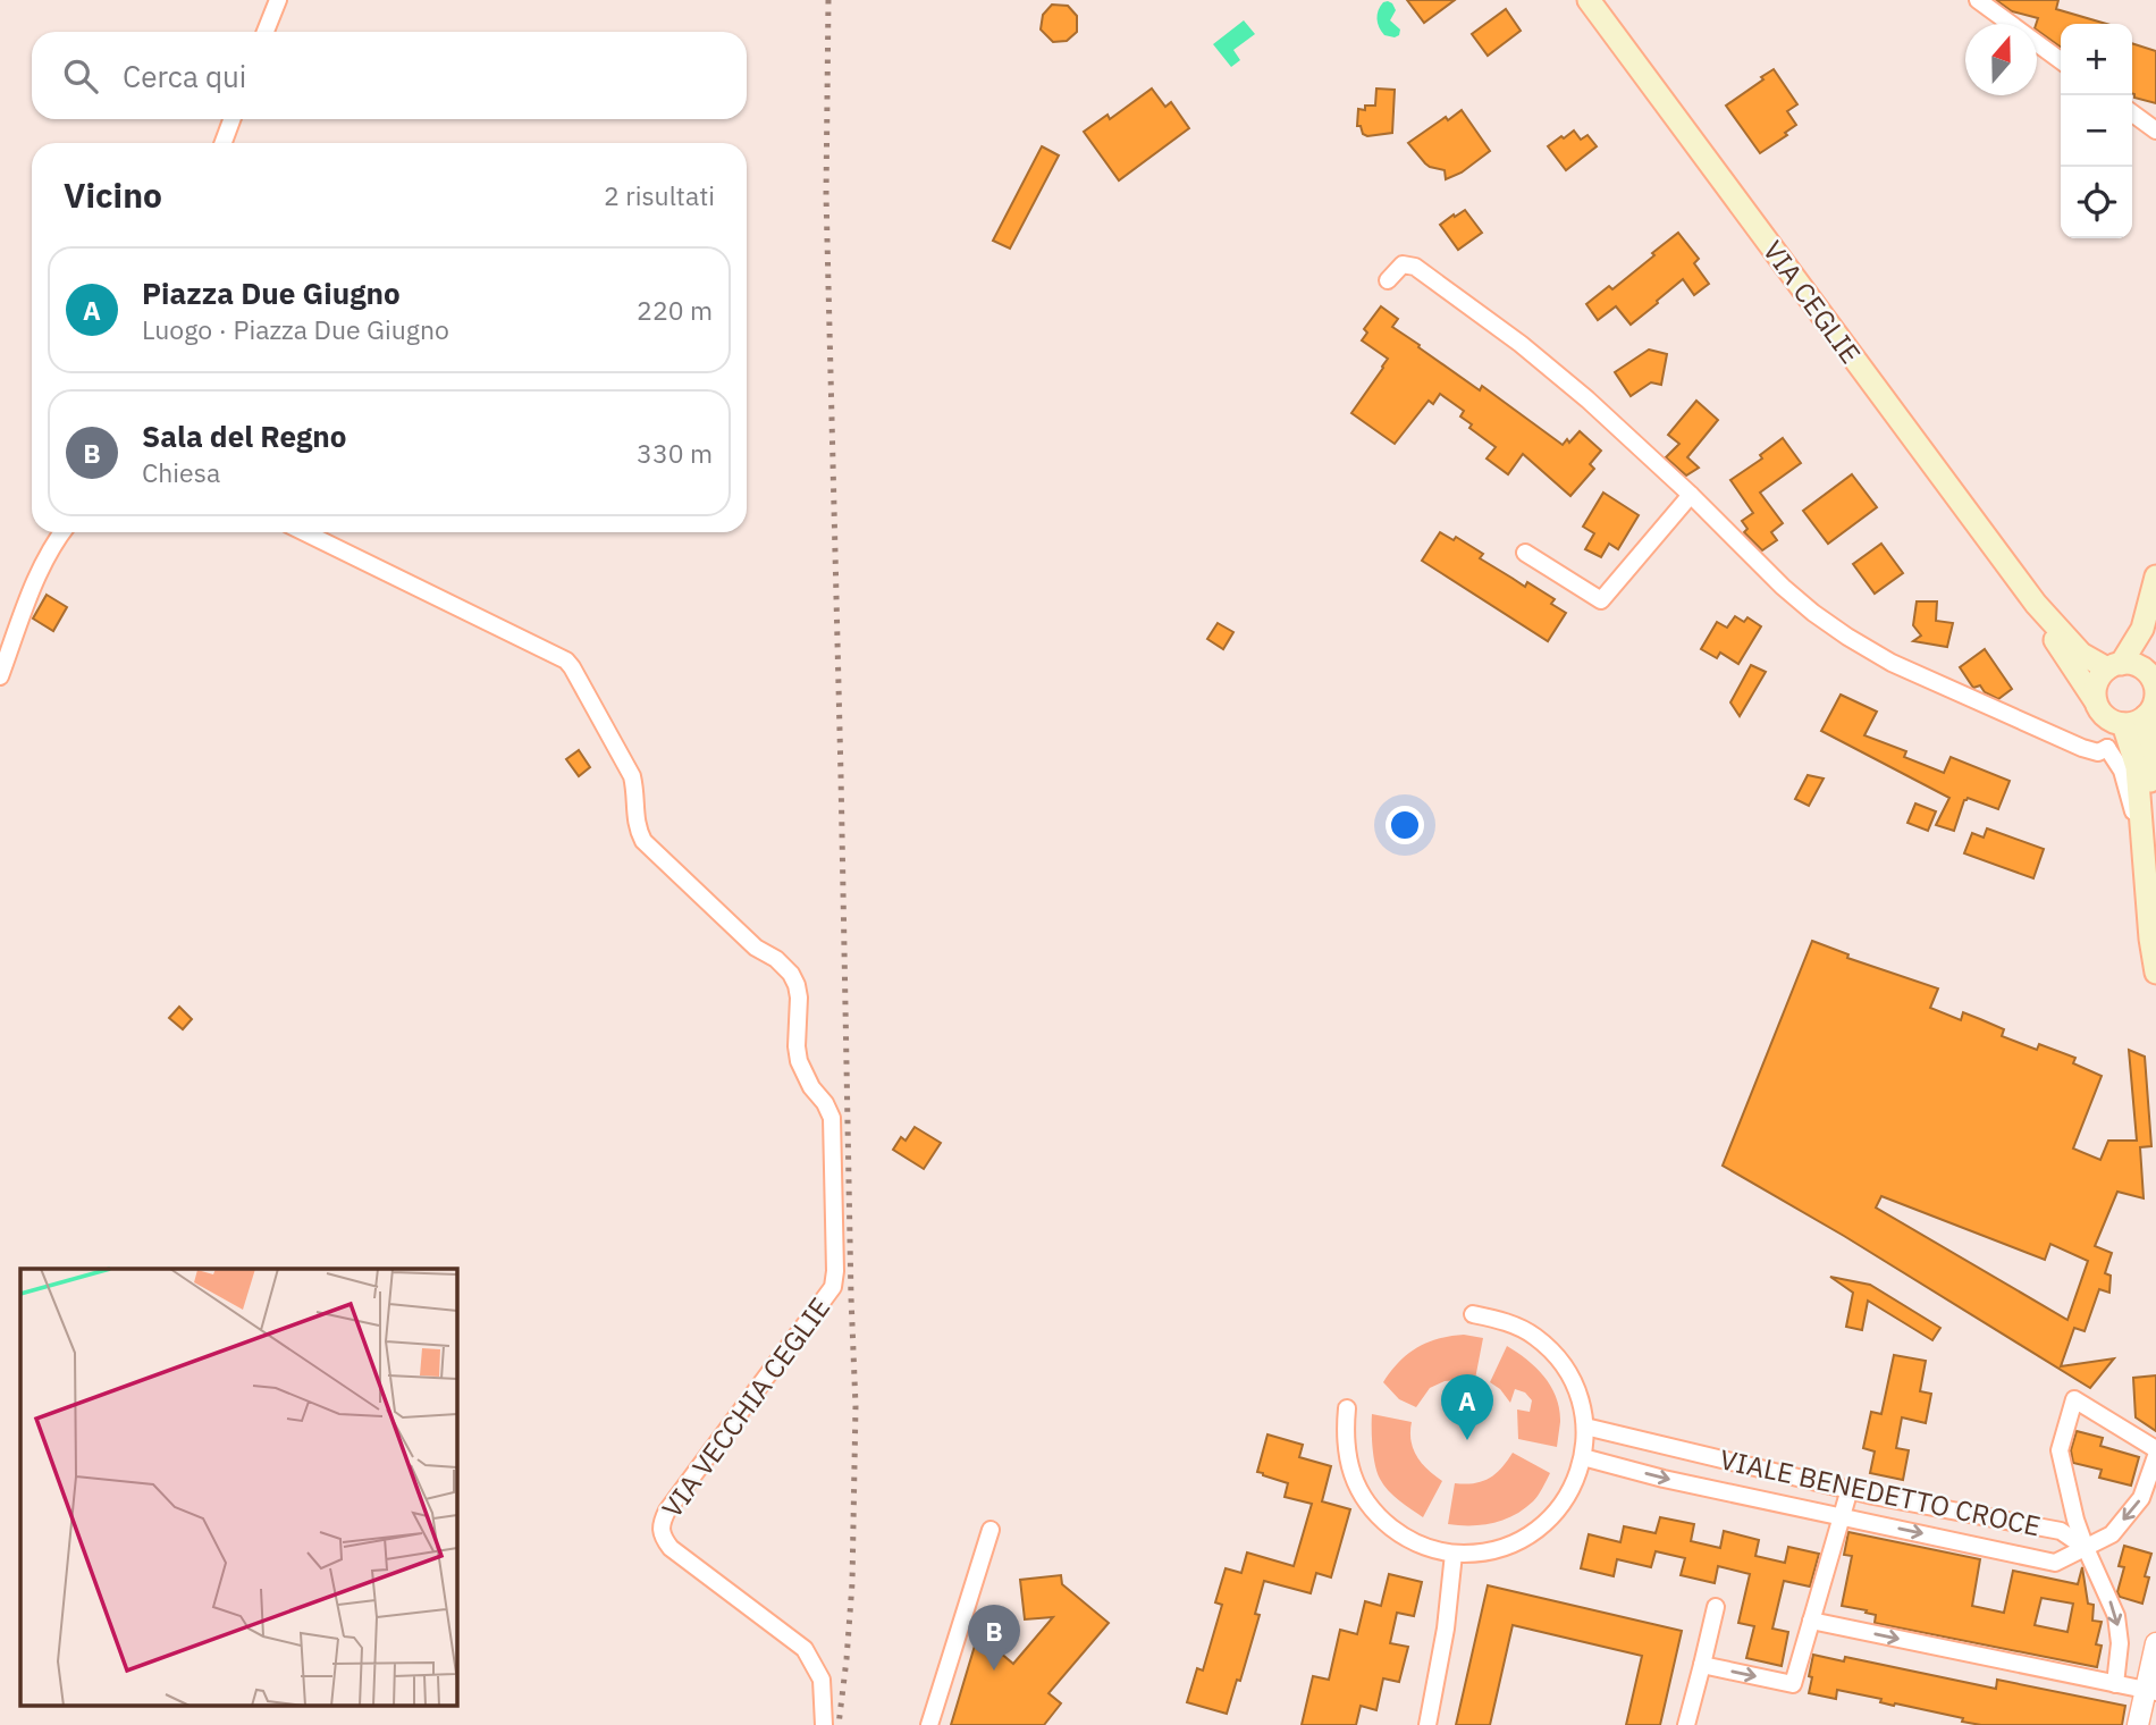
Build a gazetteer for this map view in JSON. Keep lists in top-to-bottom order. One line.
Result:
{"streets":{"main road":["VIA CEGLIE"],"street":["VIA VECCHIA CEGLIE","VIALE BENEDETTO CROCE"]},"north":"top","page":{"map_buttons":["+","−"],"search":"Cerca qui","heading":["Vicino","2 risultati"],"list":[{"mark":"A","name":"Piazza Due Giugno","note":"Luogo · Piazza Due Giugno","value":"220 m"},{"mark":"B","name":"Sala del Regno","note":"Chiesa","value":"330 m"}],"pins":["A","B"]}}
